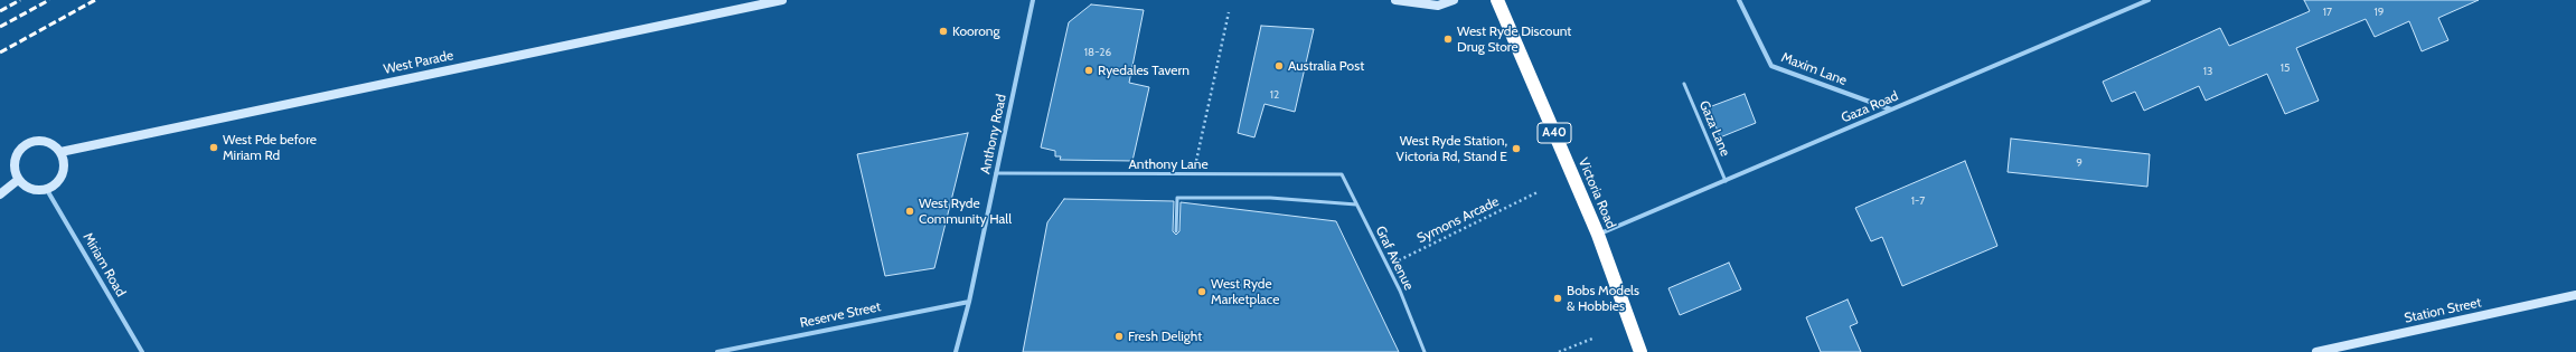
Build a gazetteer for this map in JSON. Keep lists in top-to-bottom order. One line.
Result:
{"streets":{"highway":["A40","Victoria Road"],"street":["West Parade","Maxim Lane","Gaza Road","Anthony Road","Miriam Road","Station Street","Reserve Street"],"lane":["Gaza Lane","Anthony Lane","Graf Avenue"],"path":["Symons Arcade"]},"crossings":[["West Parade","Miriam Road"],["Maxim Lane","Gaza Road"],["Gaza Road","Gaza Lane"],["Gaza Road","Victoria Road"],["Anthony Road","Anthony Lane"],["Anthony Road","Reserve Street"],["Anthony Lane","Graf Avenue"],["Symons Arcade","Graf Avenue"]],"places":["Koorong","West Ryde Discount Drug Store","Australia Post","Ryedales Tavern","West Pde before Miriam Rd","West Ryde Station, Victoria Rd, Stand E","West Ryde Community Hall","West Ryde Marketplace","Bobs Models & Hobbies","Fresh Delight"],"house_numbers":["17","19","18-26","15","13","12","9","1-7"]}
